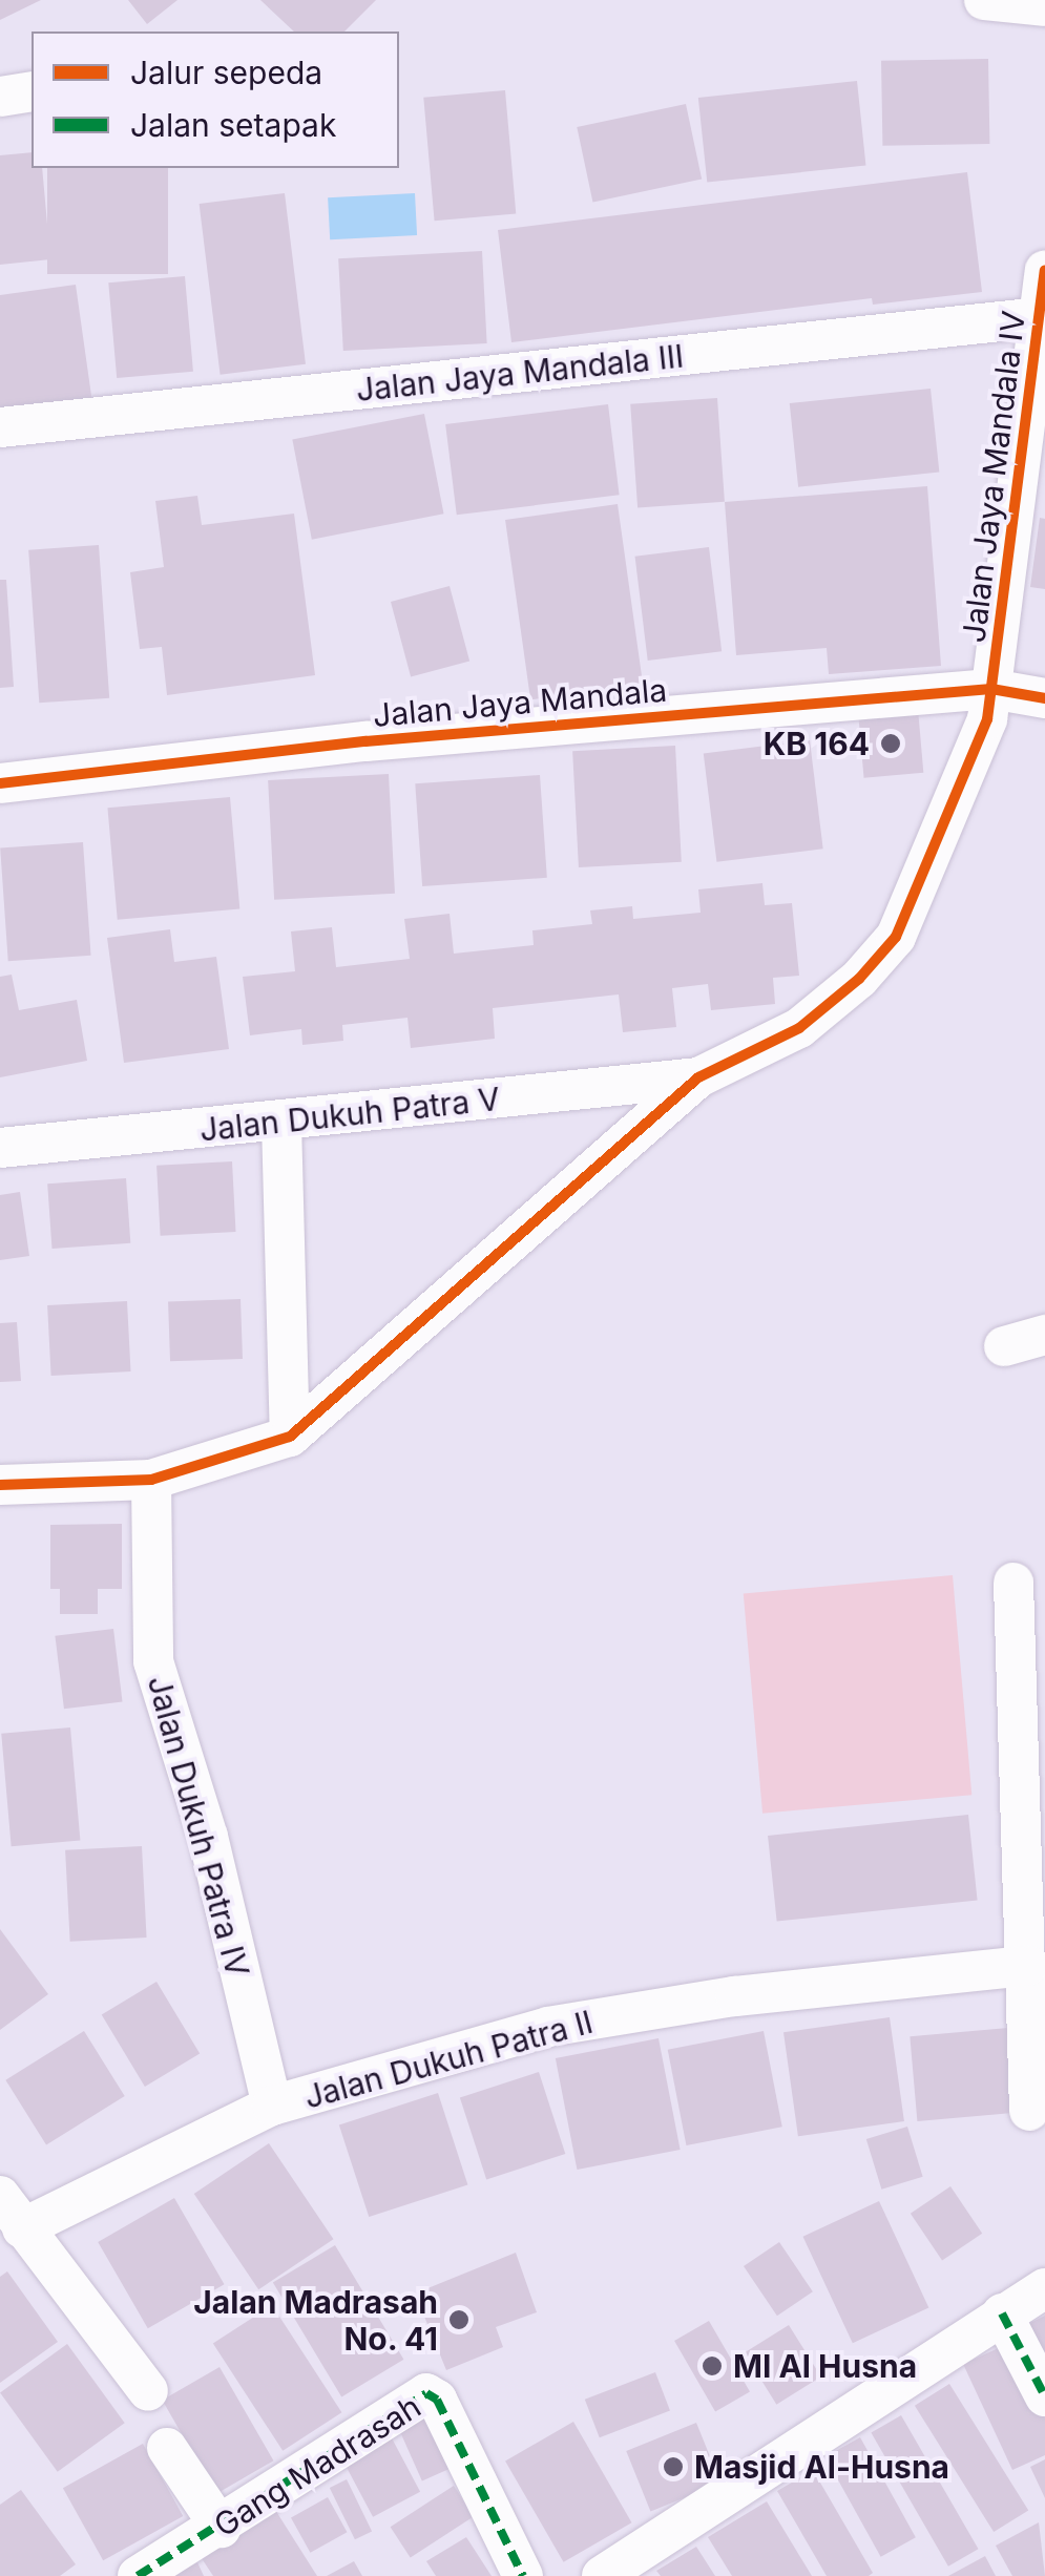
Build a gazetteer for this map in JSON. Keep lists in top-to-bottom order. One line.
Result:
{"streets":{"street":["Jalan Jaya Mandala III","Jalan Jaya Mandala IV","Jalan Jaya Mandala","Jalan Dukuh Patra V","Jalan Dukuh Patra IV","Jalan Dukuh Patra II","Gang Madrasah"]},"crossings":[["Jalan Jaya Mandala III","Jalan Jaya Mandala IV"],["Jalan Jaya Mandala IV","Jalan Jaya Mandala"],["Jalan Jaya Mandala IV","Jalan Dukuh Patra V"],["Jalan Dukuh Patra IV","Jalan Dukuh Patra II"]],"places":["KB 164","Jalan Madrasah No. 41","MI Al Husna","Masjid Al-Husna"],"legend":["Jalur sepeda","Jalan setapak"]}
